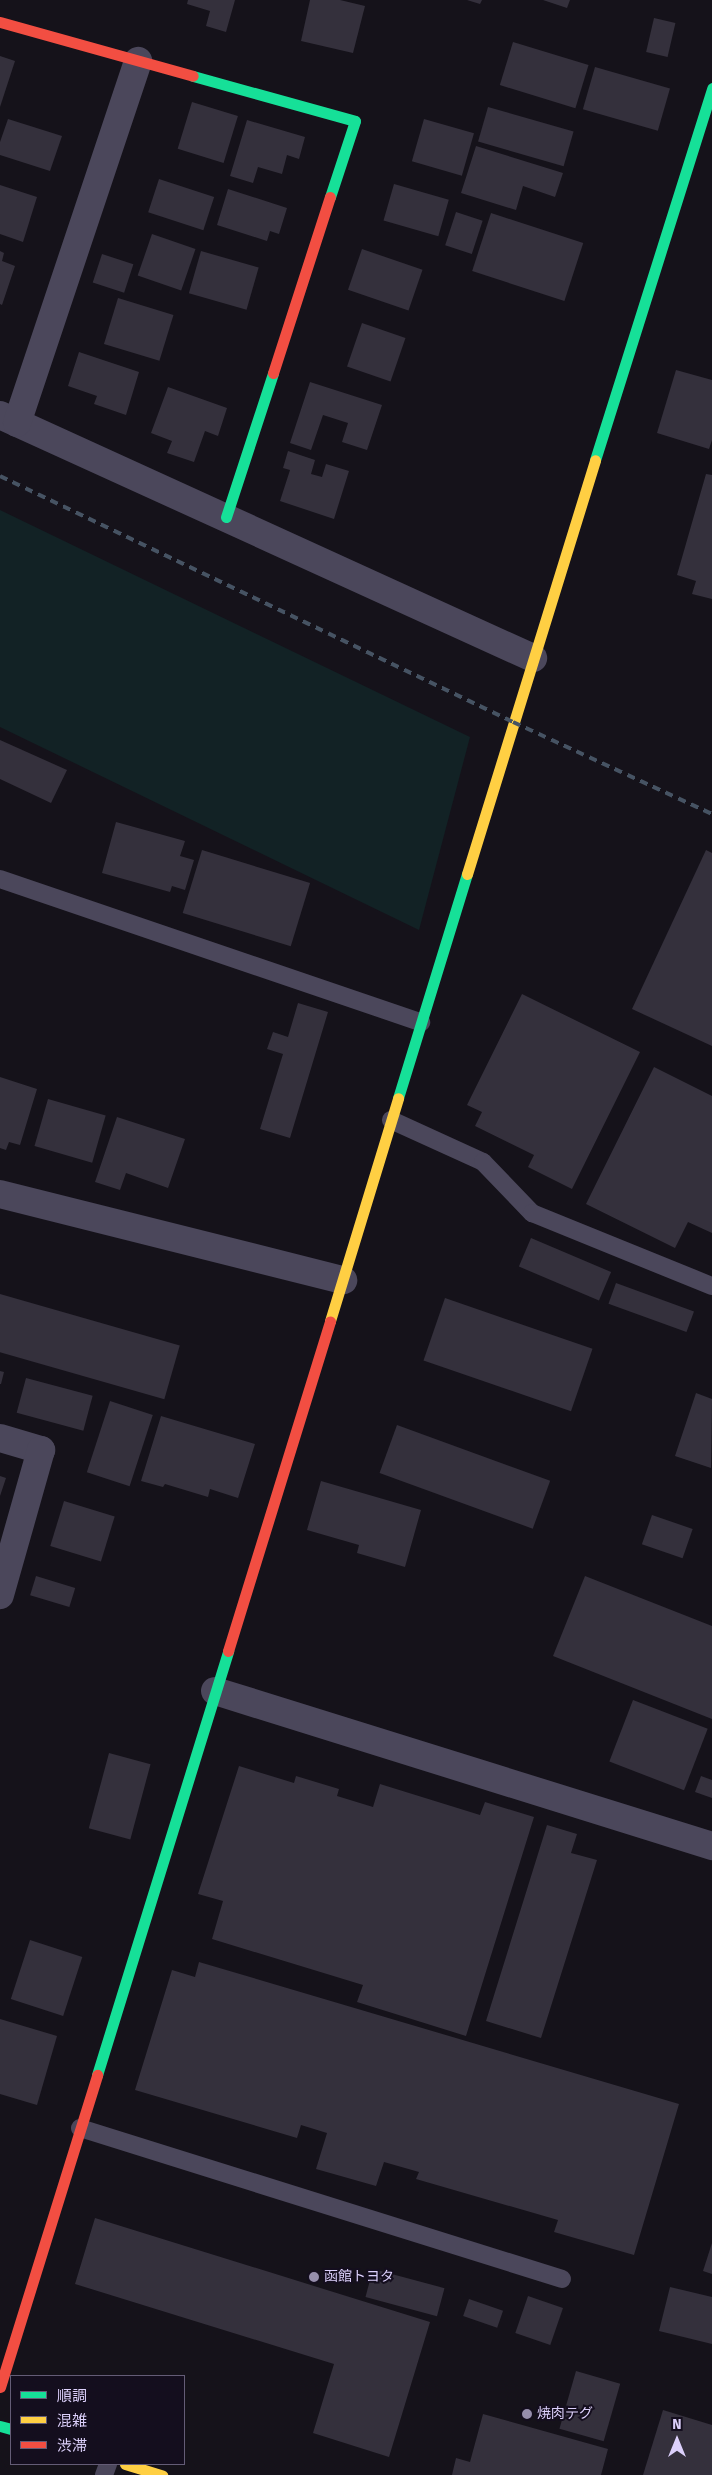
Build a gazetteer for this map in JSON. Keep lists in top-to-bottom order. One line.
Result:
{"places":["函館トヨタ","焼肉テグ"],"legend":["順調","混雑","渋滞"],"north":"top"}
